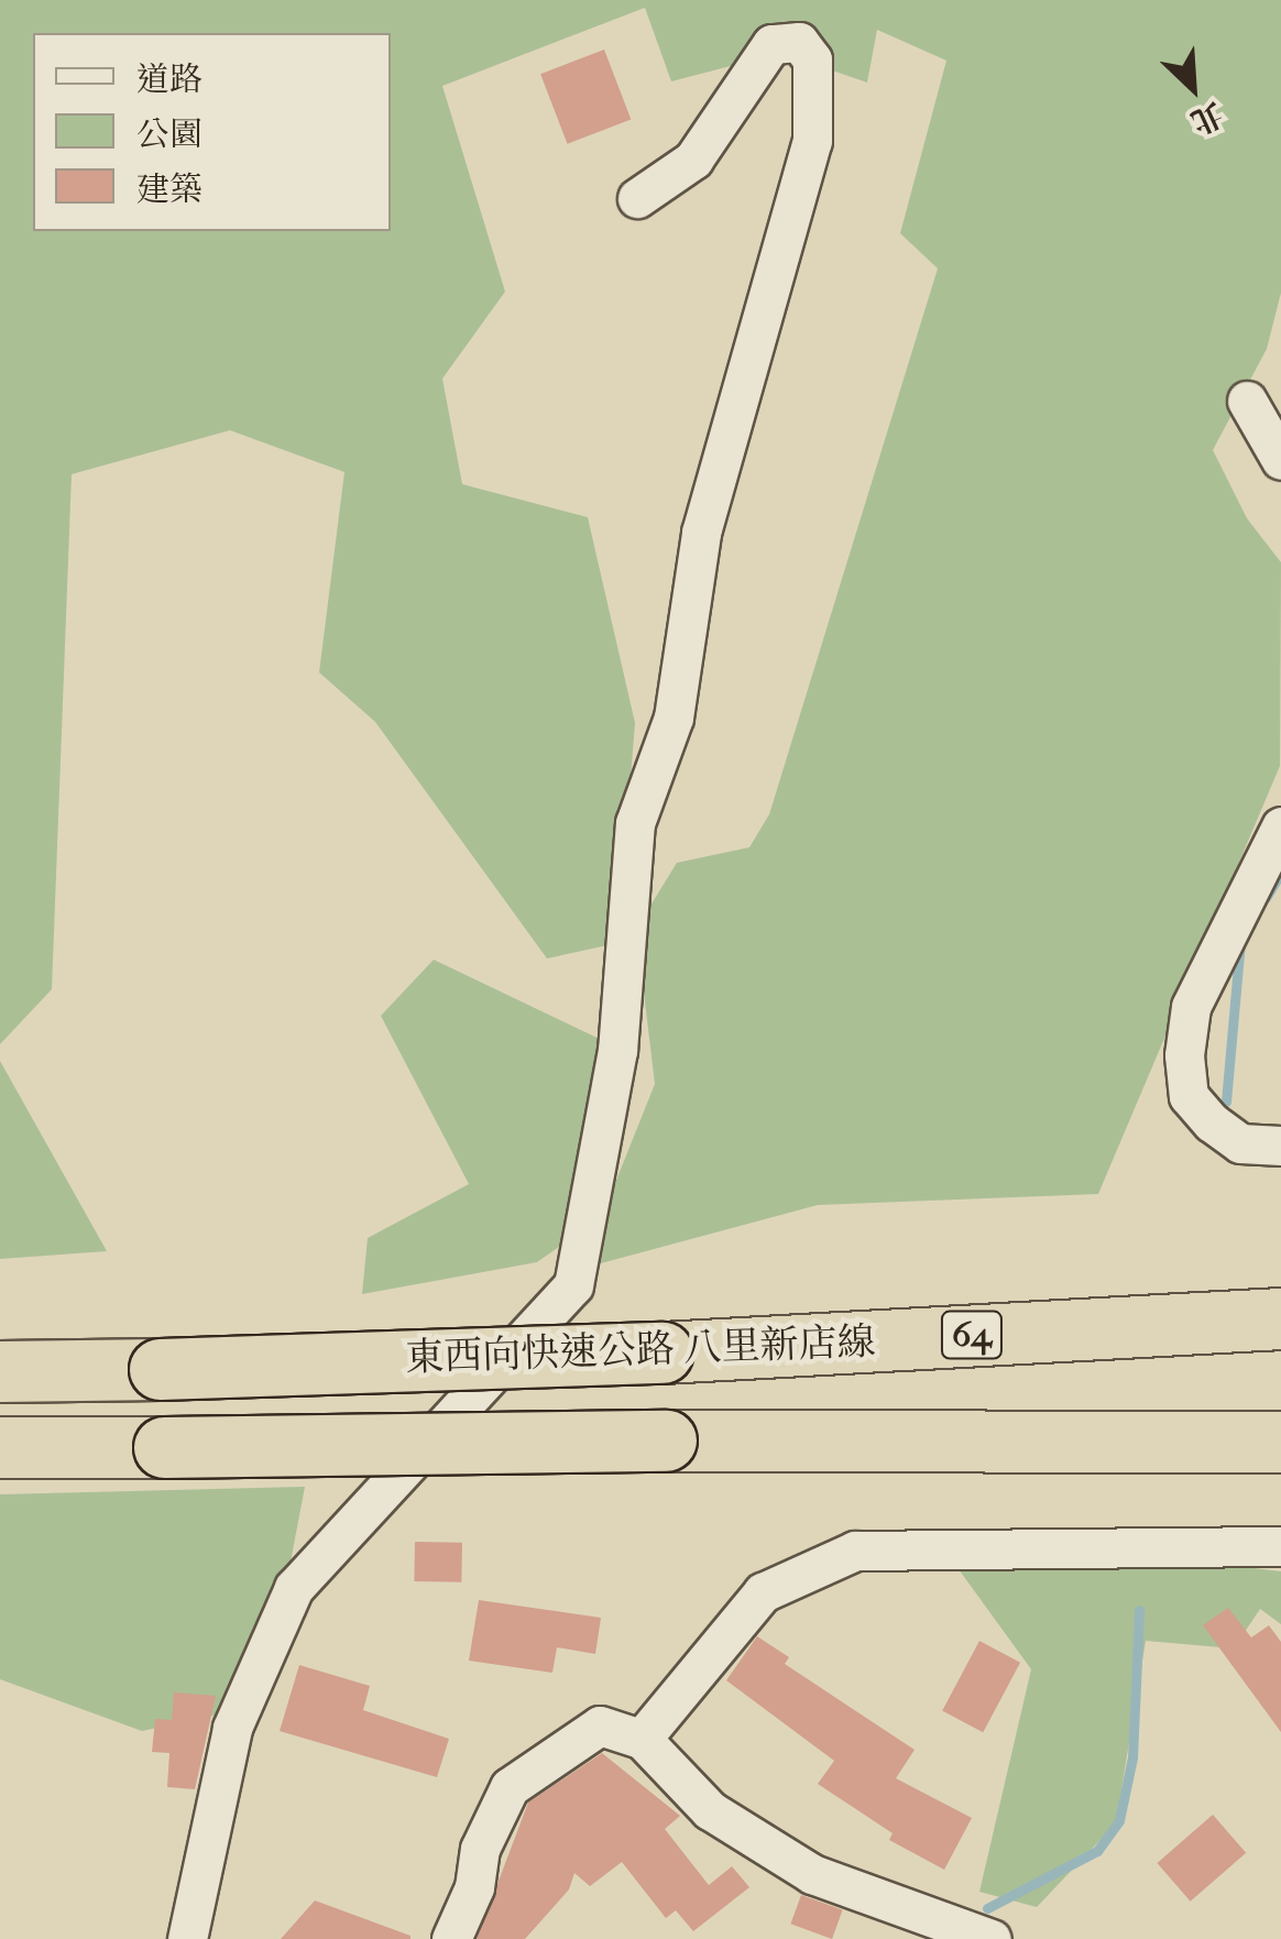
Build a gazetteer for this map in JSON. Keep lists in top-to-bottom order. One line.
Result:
{"streets":{"highway":["64","東西向快速公路 八里新店線"]},"legend":["道路","公園","建築"],"north":"bottom right"}
